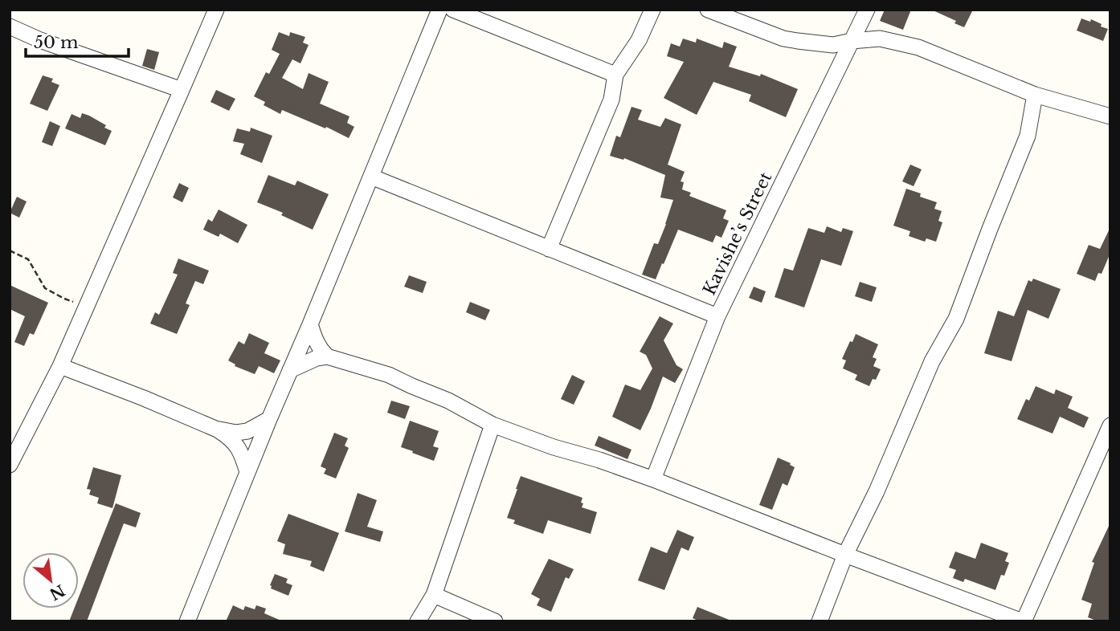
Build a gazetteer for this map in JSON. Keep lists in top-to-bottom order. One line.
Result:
{"streets":{"street":["Kavishe’s Street"]},"scale_bar":"50 m","north":"bottom right"}
